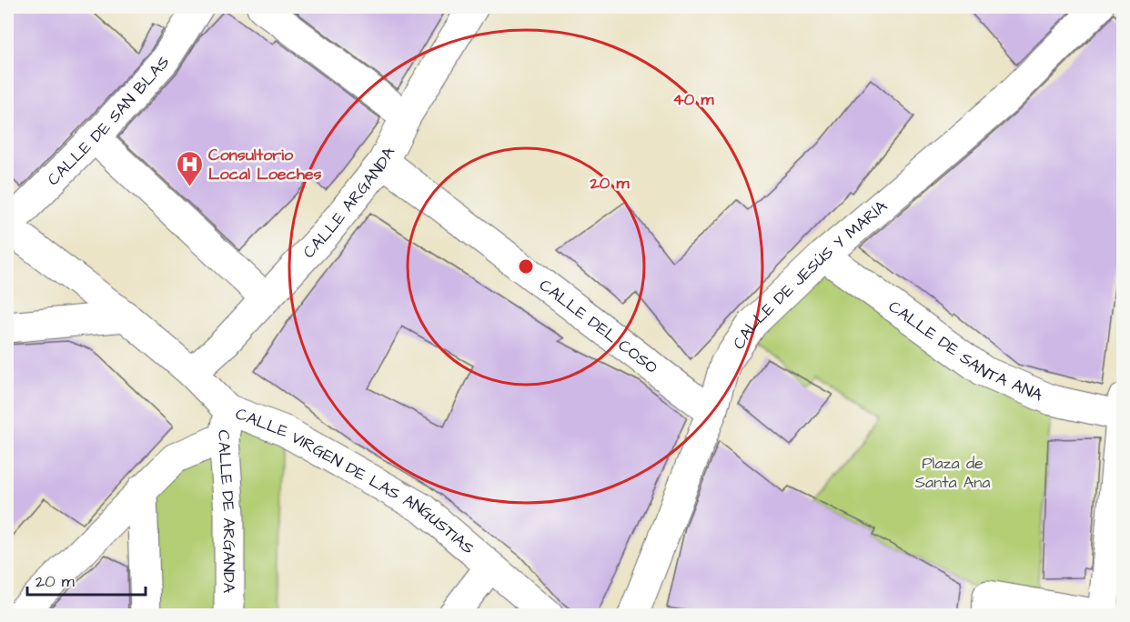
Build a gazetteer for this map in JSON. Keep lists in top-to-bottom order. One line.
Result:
{"streets":{"street":["CALLE DE SAN BLAS","CALLE ARGANDA","CALLE DE JESÚS Y MARÍA","CALLE DEL COSO","CALLE DE SANTA ANA","CALLE VIRGEN DE LAS ANGUSTIAS","CALLE DE ARGANDA"]},"crossings":[["CALLE DE SAN BLAS","CALLE VIRGEN DE LAS ANGUSTIAS"],["CALLE ARGANDA","CALLE DEL COSO"],["CALLE ARGANDA","CALLE VIRGEN DE LAS ANGUSTIAS"],["CALLE DE JESÚS Y MARÍA","CALLE DEL COSO"],["CALLE DE JESÚS Y MARÍA","CALLE DE SANTA ANA"],["CALLE VIRGEN DE LAS ANGUSTIAS","CALLE DE ARGANDA"]],"parks":["Plaza de Santa Ana"],"places":{"hospital":["Consultorio Local Loeches"]},"scale_bar":"20 m","rings":["40 m","20 m"]}
